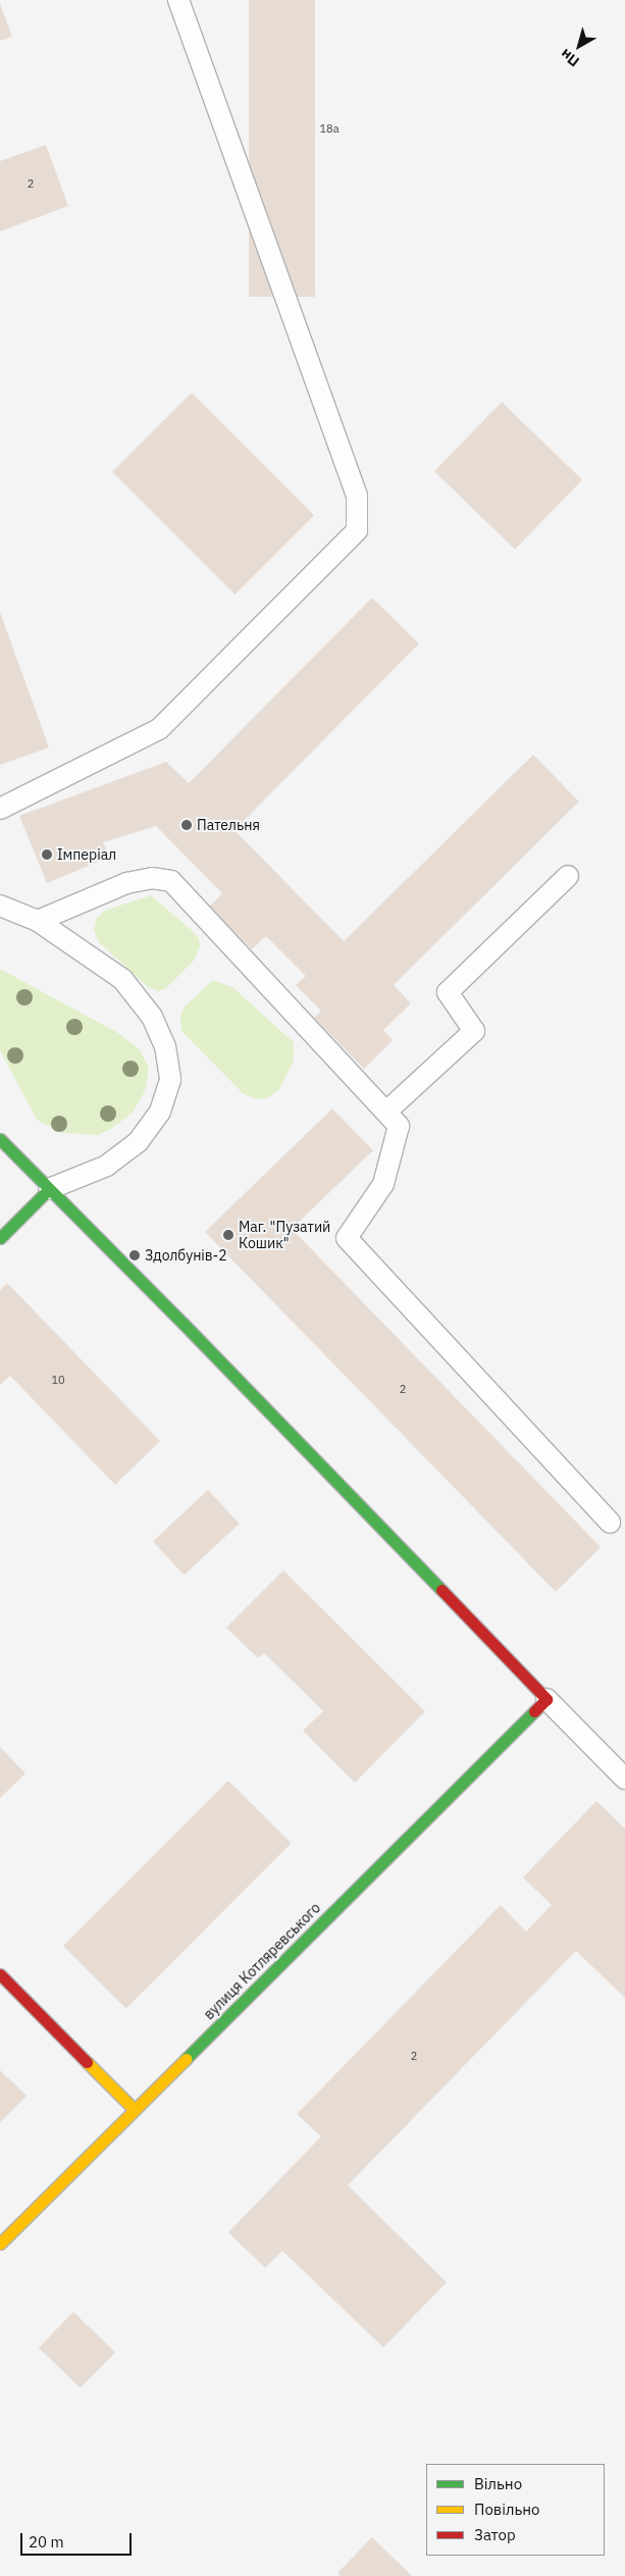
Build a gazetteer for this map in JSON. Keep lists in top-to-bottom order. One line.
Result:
{"streets":{"street":["вулиця Котляревського"]},"places":["Пательня","Імперіал","Маг. \"Пузатий Кошик\"","Здолбунів-2"],"house_numbers":["18а","2","10","2","2"],"legend":["Вільно","Повільно","Затор"],"scale_bar":"20 m","north":"bottom left"}
